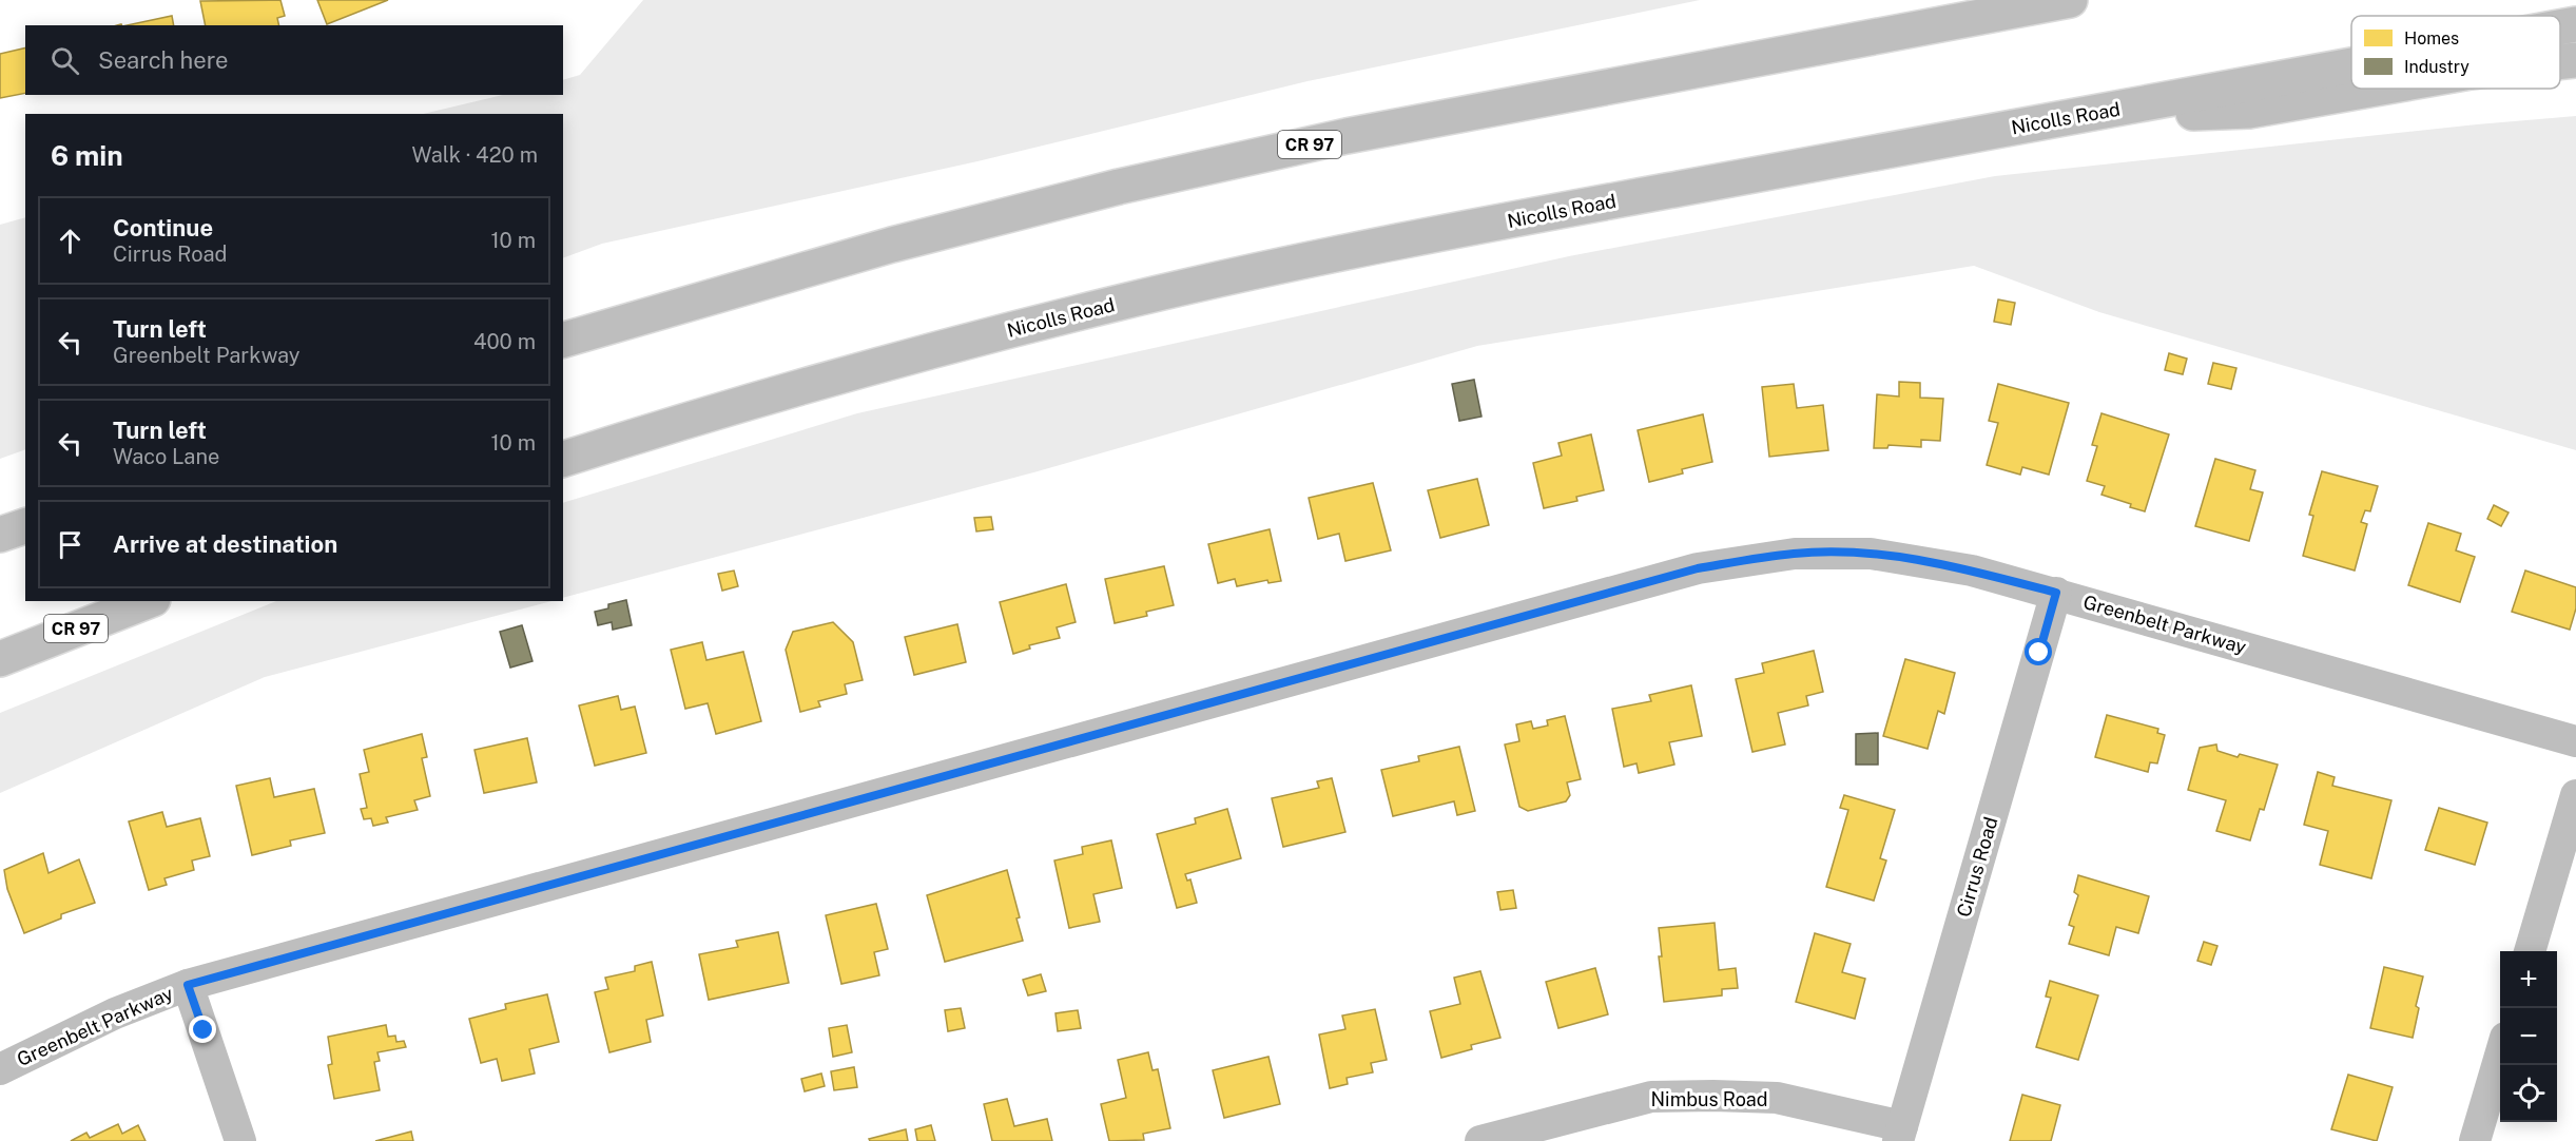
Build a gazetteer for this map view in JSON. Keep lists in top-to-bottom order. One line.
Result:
{"streets":{"highway":["Nicolls Road","CR 97"],"street":["Greenbelt Parkway","Cirrus Road","Nimbus Road"]},"crossings":[["Greenbelt Parkway","Cirrus Road"],["Cirrus Road","Nimbus Road"]],"legend":["Homes","Industry"],"page":{"search":"Search here","heading":["6 min","Walk · 420 m"],"list":[["Continue","Cirrus Road","10 m"],["Turn left","Greenbelt Parkway","400 m"],["Turn left","Waco Lane","10 m"],"Arrive at destination"],"map_buttons":["+","−"]}}
